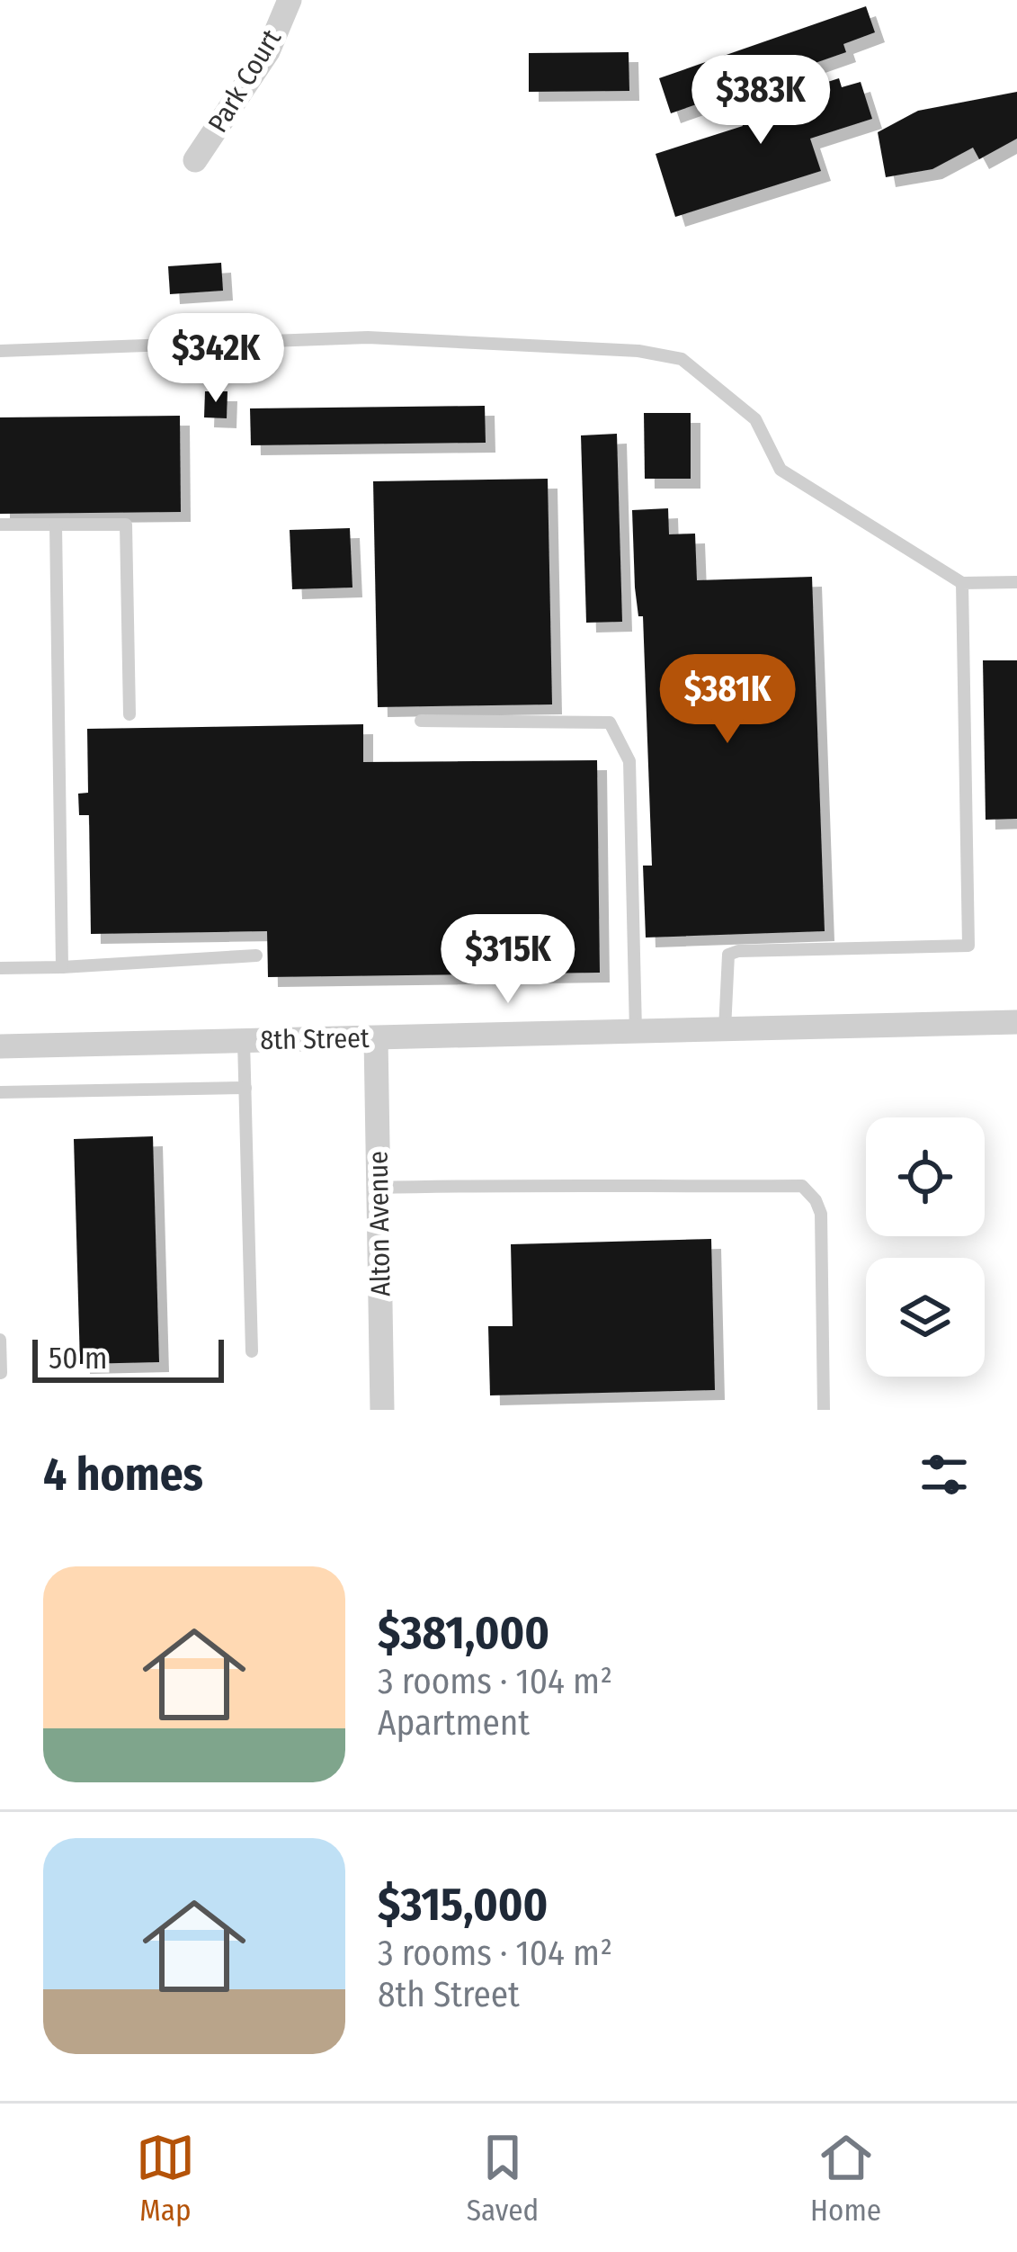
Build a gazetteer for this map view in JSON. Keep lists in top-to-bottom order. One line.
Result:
{"streets":{"street":["Park Court","8th Street","Alton Avenue"]},"crossings":[["8th Street","Alton Avenue"]],"scale_bar":"50 m","page":{"price":["$383K","$342K","$381K","$315K"],"scale":"50 m","heading":"4 homes","list":[{"name":"$381,000","note":"3 rooms · 104 m² · Apartment"},{"name":"$315,000","note":"3 rooms · 104 m² · 8th Street"}],"tabs":["Map","Saved","Home"]}}
